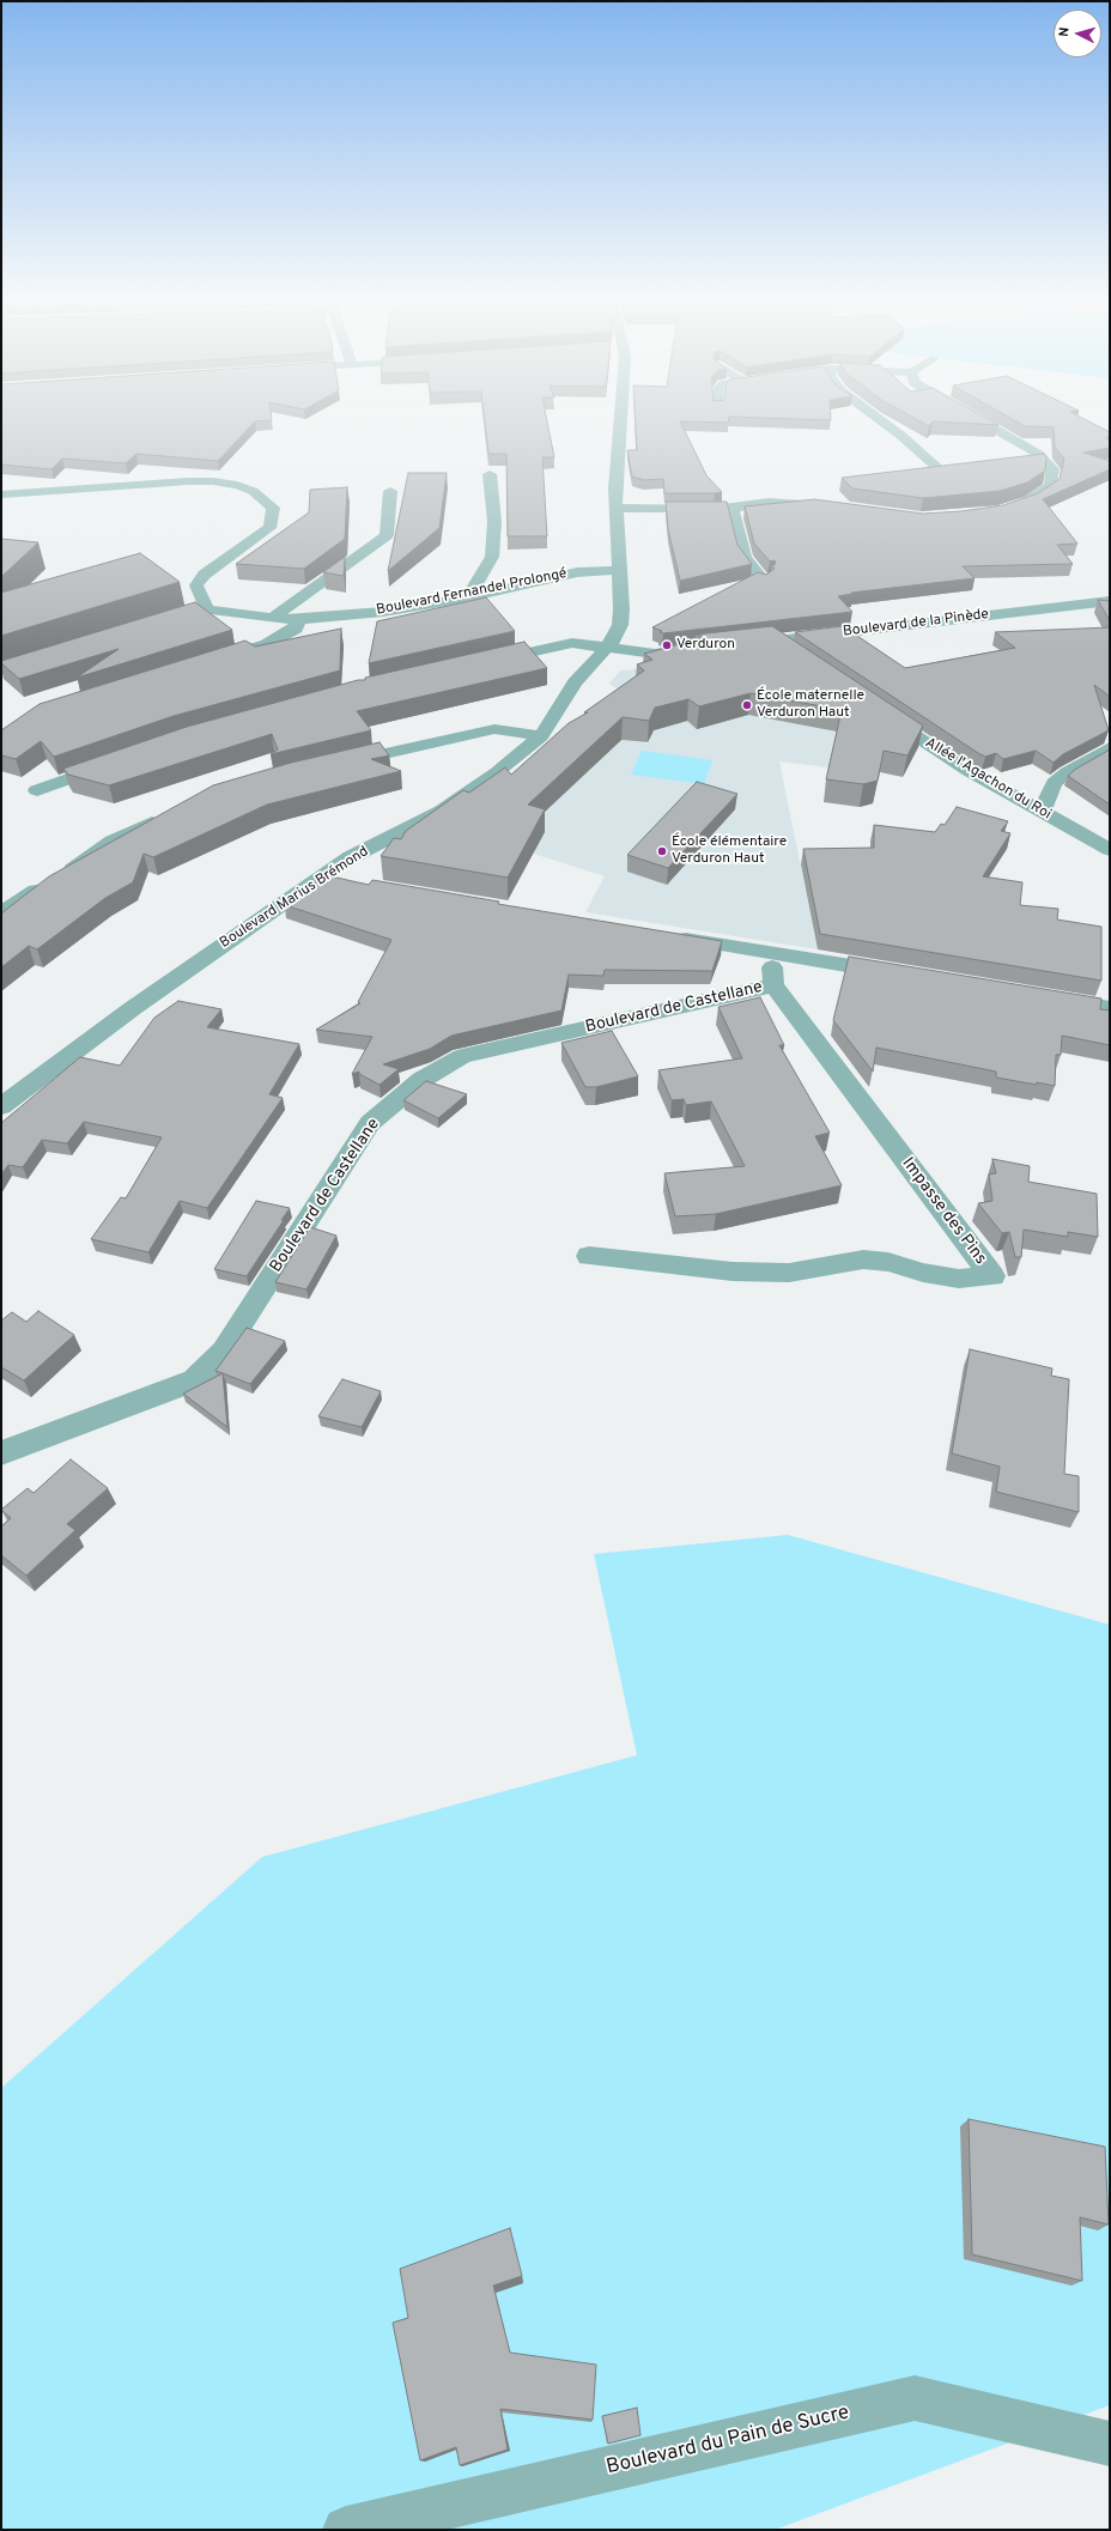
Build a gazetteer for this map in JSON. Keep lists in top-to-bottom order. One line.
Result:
{"streets":{"street":["Boulevard Fernandel Prolongé","Boulevard de la Pinède","Allée l'Agachon du Roi","Boulevard Marius Brémond","Boulevard de Castellane","Impasse des Pins","Boulevard du Pain de Sucre"]},"crossings":[["Boulevard Fernandel Prolongé","Boulevard Marius Brémond"],["Boulevard de Castellane","Impasse des Pins"]],"places":["Verduron","École maternelle Verduron Haut","École élémentaire Verduron Haut"],"north":"left"}
